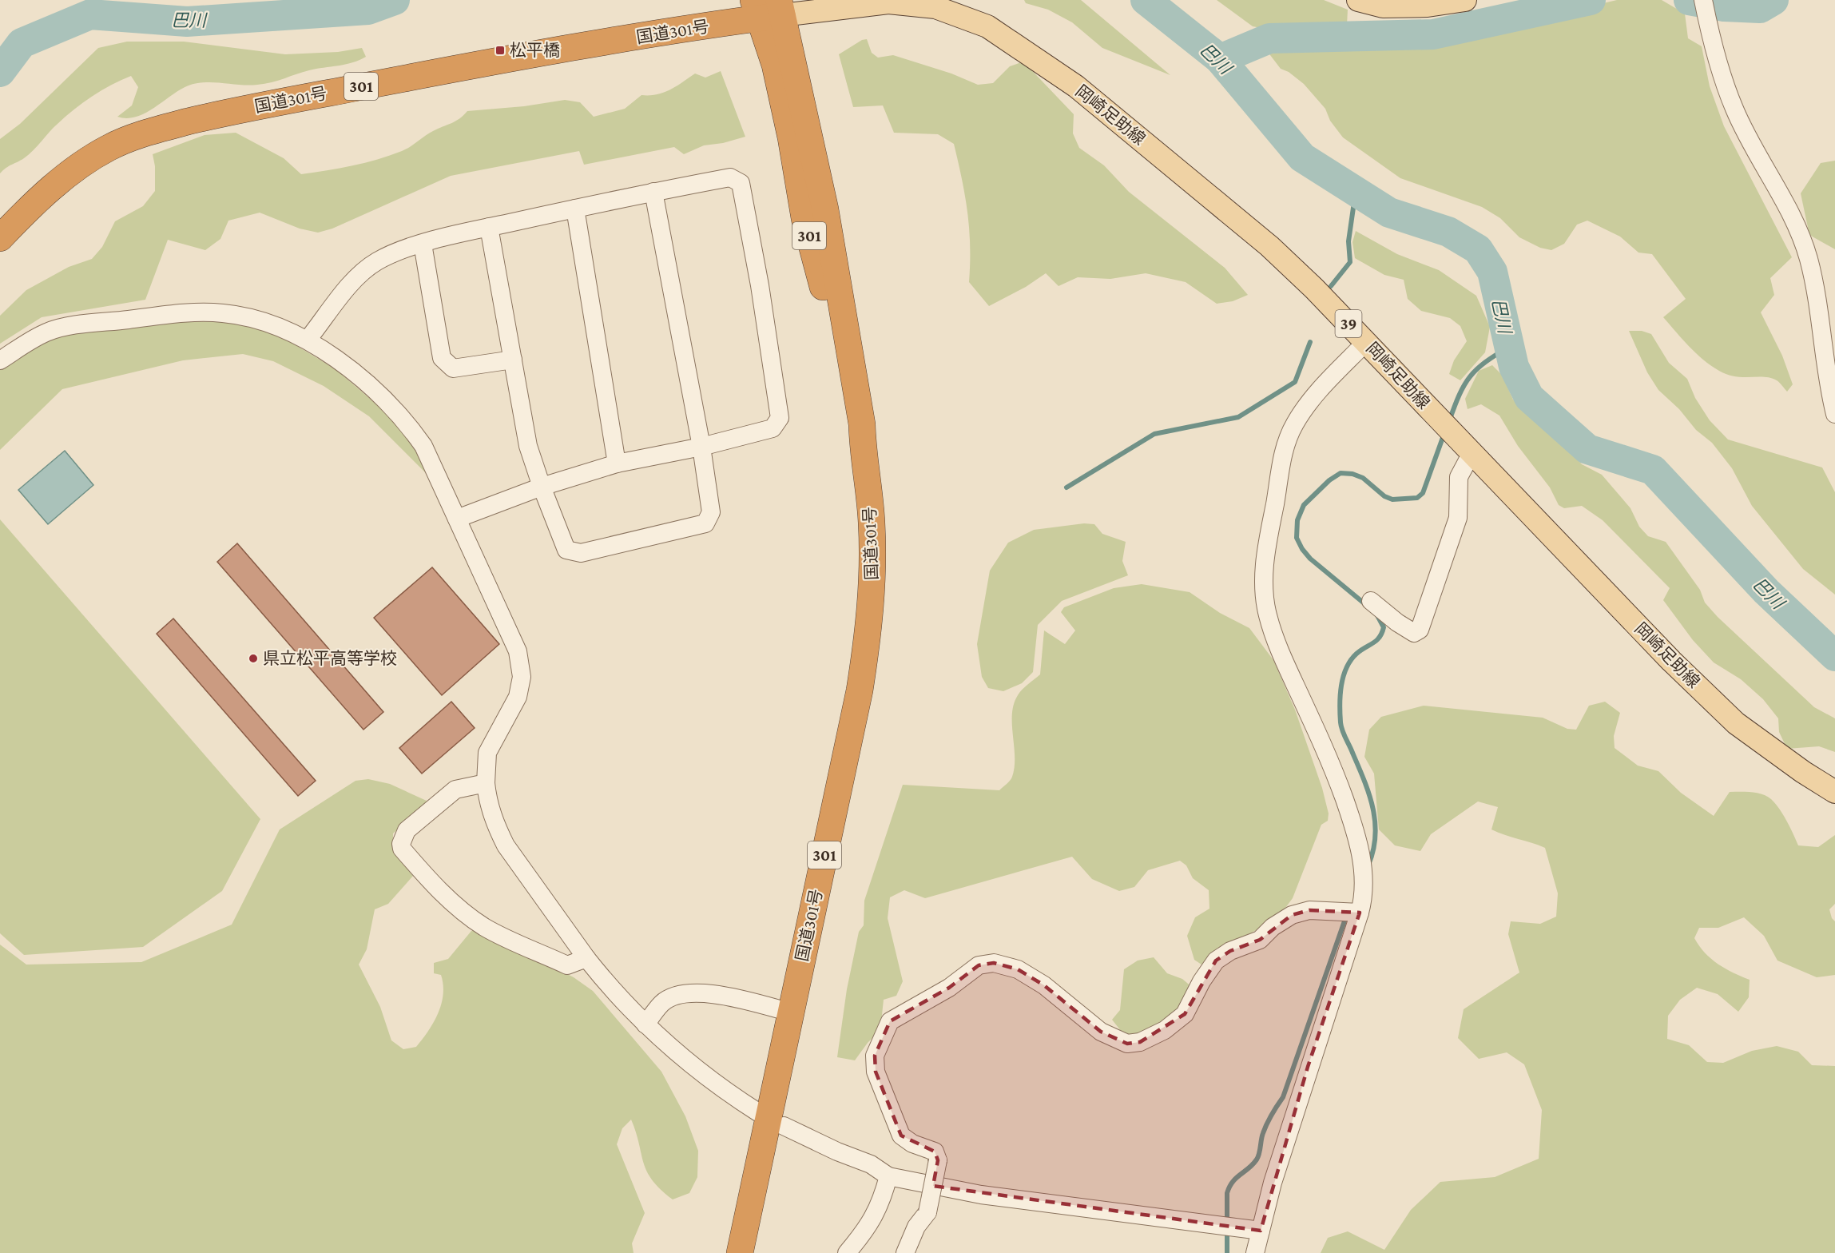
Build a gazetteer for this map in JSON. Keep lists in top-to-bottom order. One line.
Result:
{"streets":{"highway":["国道301号","301"],"main road":["岡崎足助線","39"]},"crossings":[["国道301号","岡崎足助線"]],"water":["巴川"],"places":{"transit":["松平橋"],"other":["県立松平高等学校"]}}
